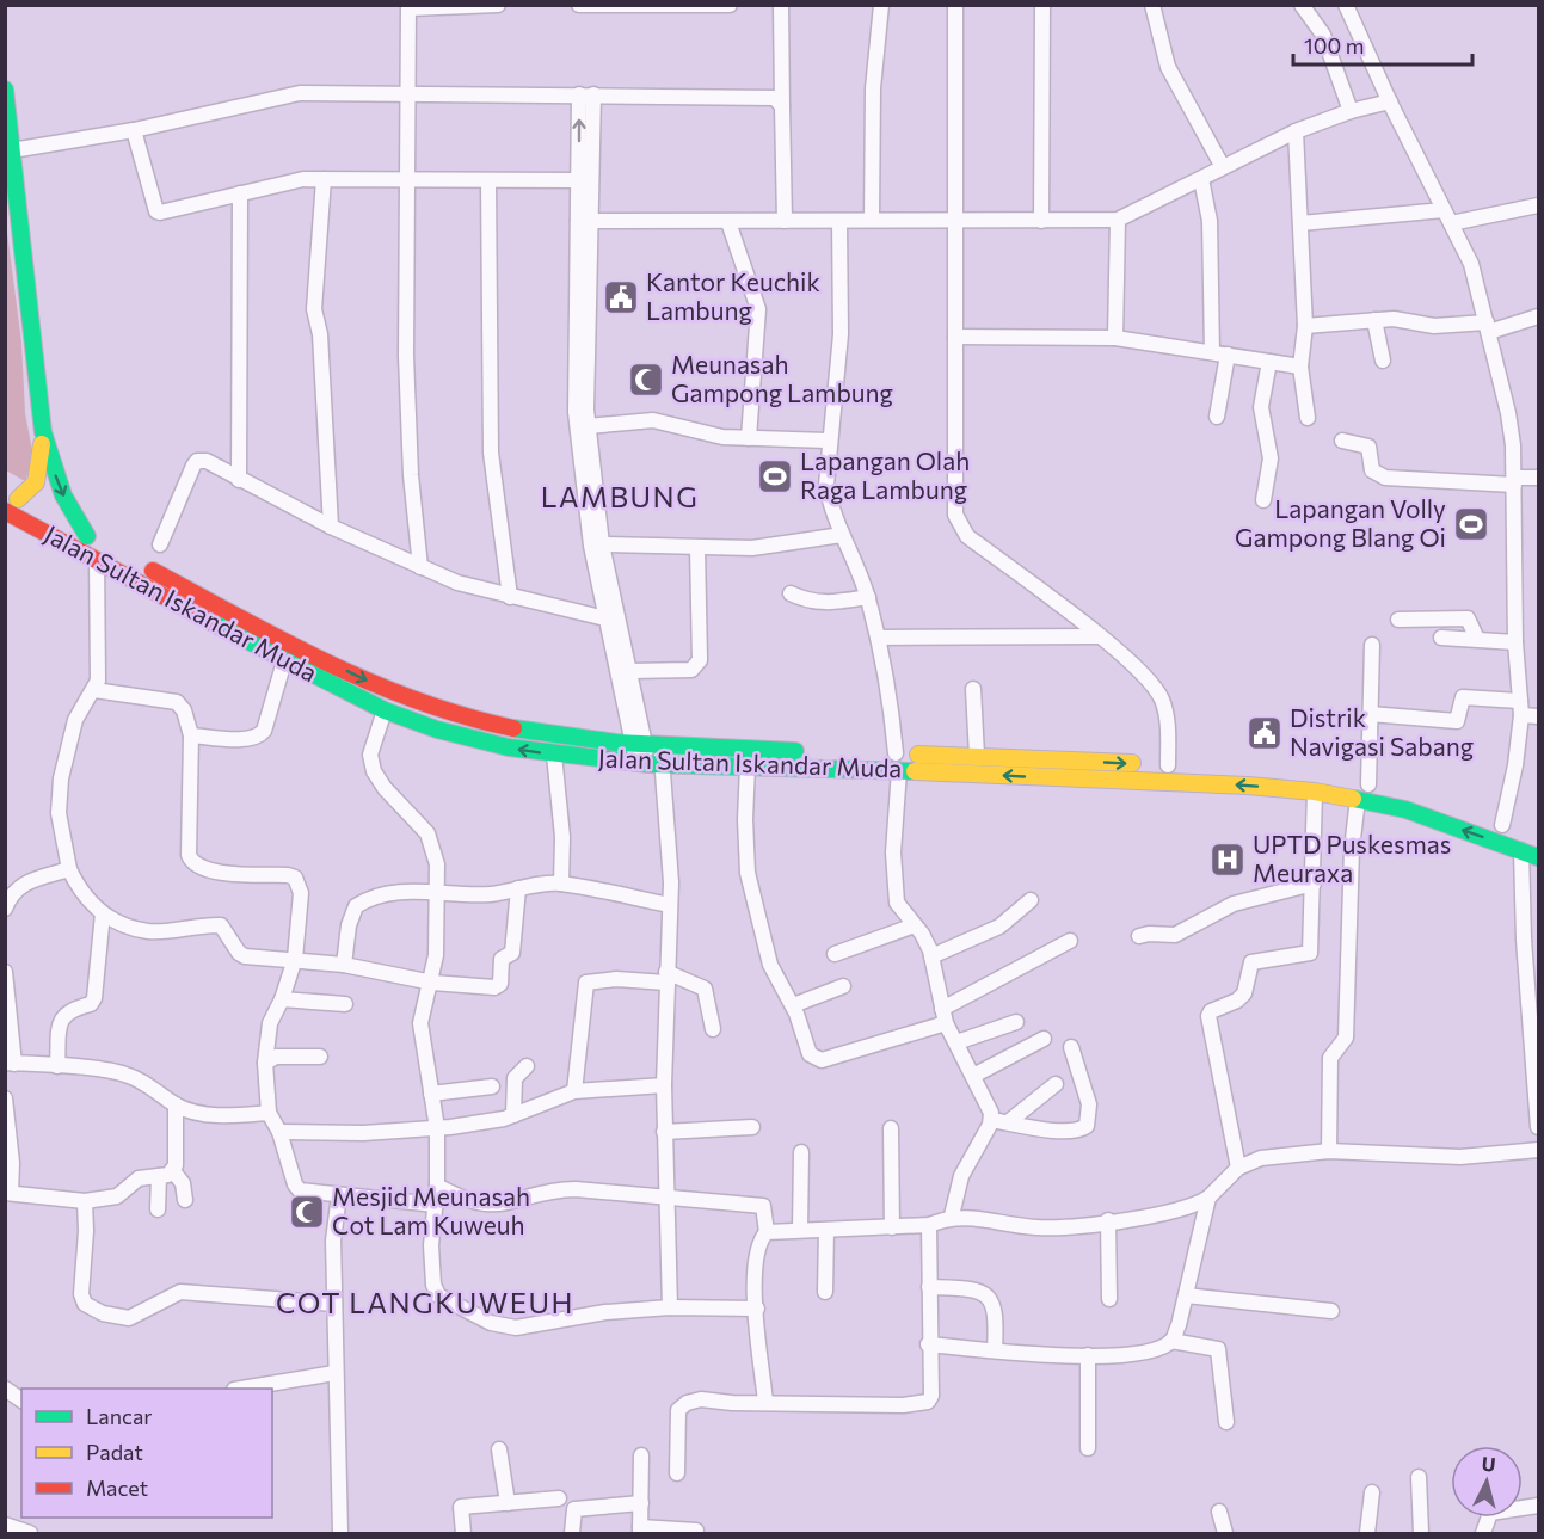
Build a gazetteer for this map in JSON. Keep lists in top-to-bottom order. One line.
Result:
{"streets":{"main road":["Jalan Sultan Iskandar Muda"]},"districts":["LAMBUNG","COT LANGKUWEUH"],"places":{"public building":["Kantor Keuchik Lambung","Distrik Navigasi Sabang"],"mosque":["Meunasah Gampong Lambung","Mesjid Meunasah Cot Lam Kuweuh"],"sports":["Lapangan Olah Raga Lambung","Lapangan Volly Gampong Blang Oi"],"hospital":["UPTD Puskesmas Meuraxa"]},"legend":["Lancar","Padat","Macet"],"scale_bar":"100 m","north":"top"}
